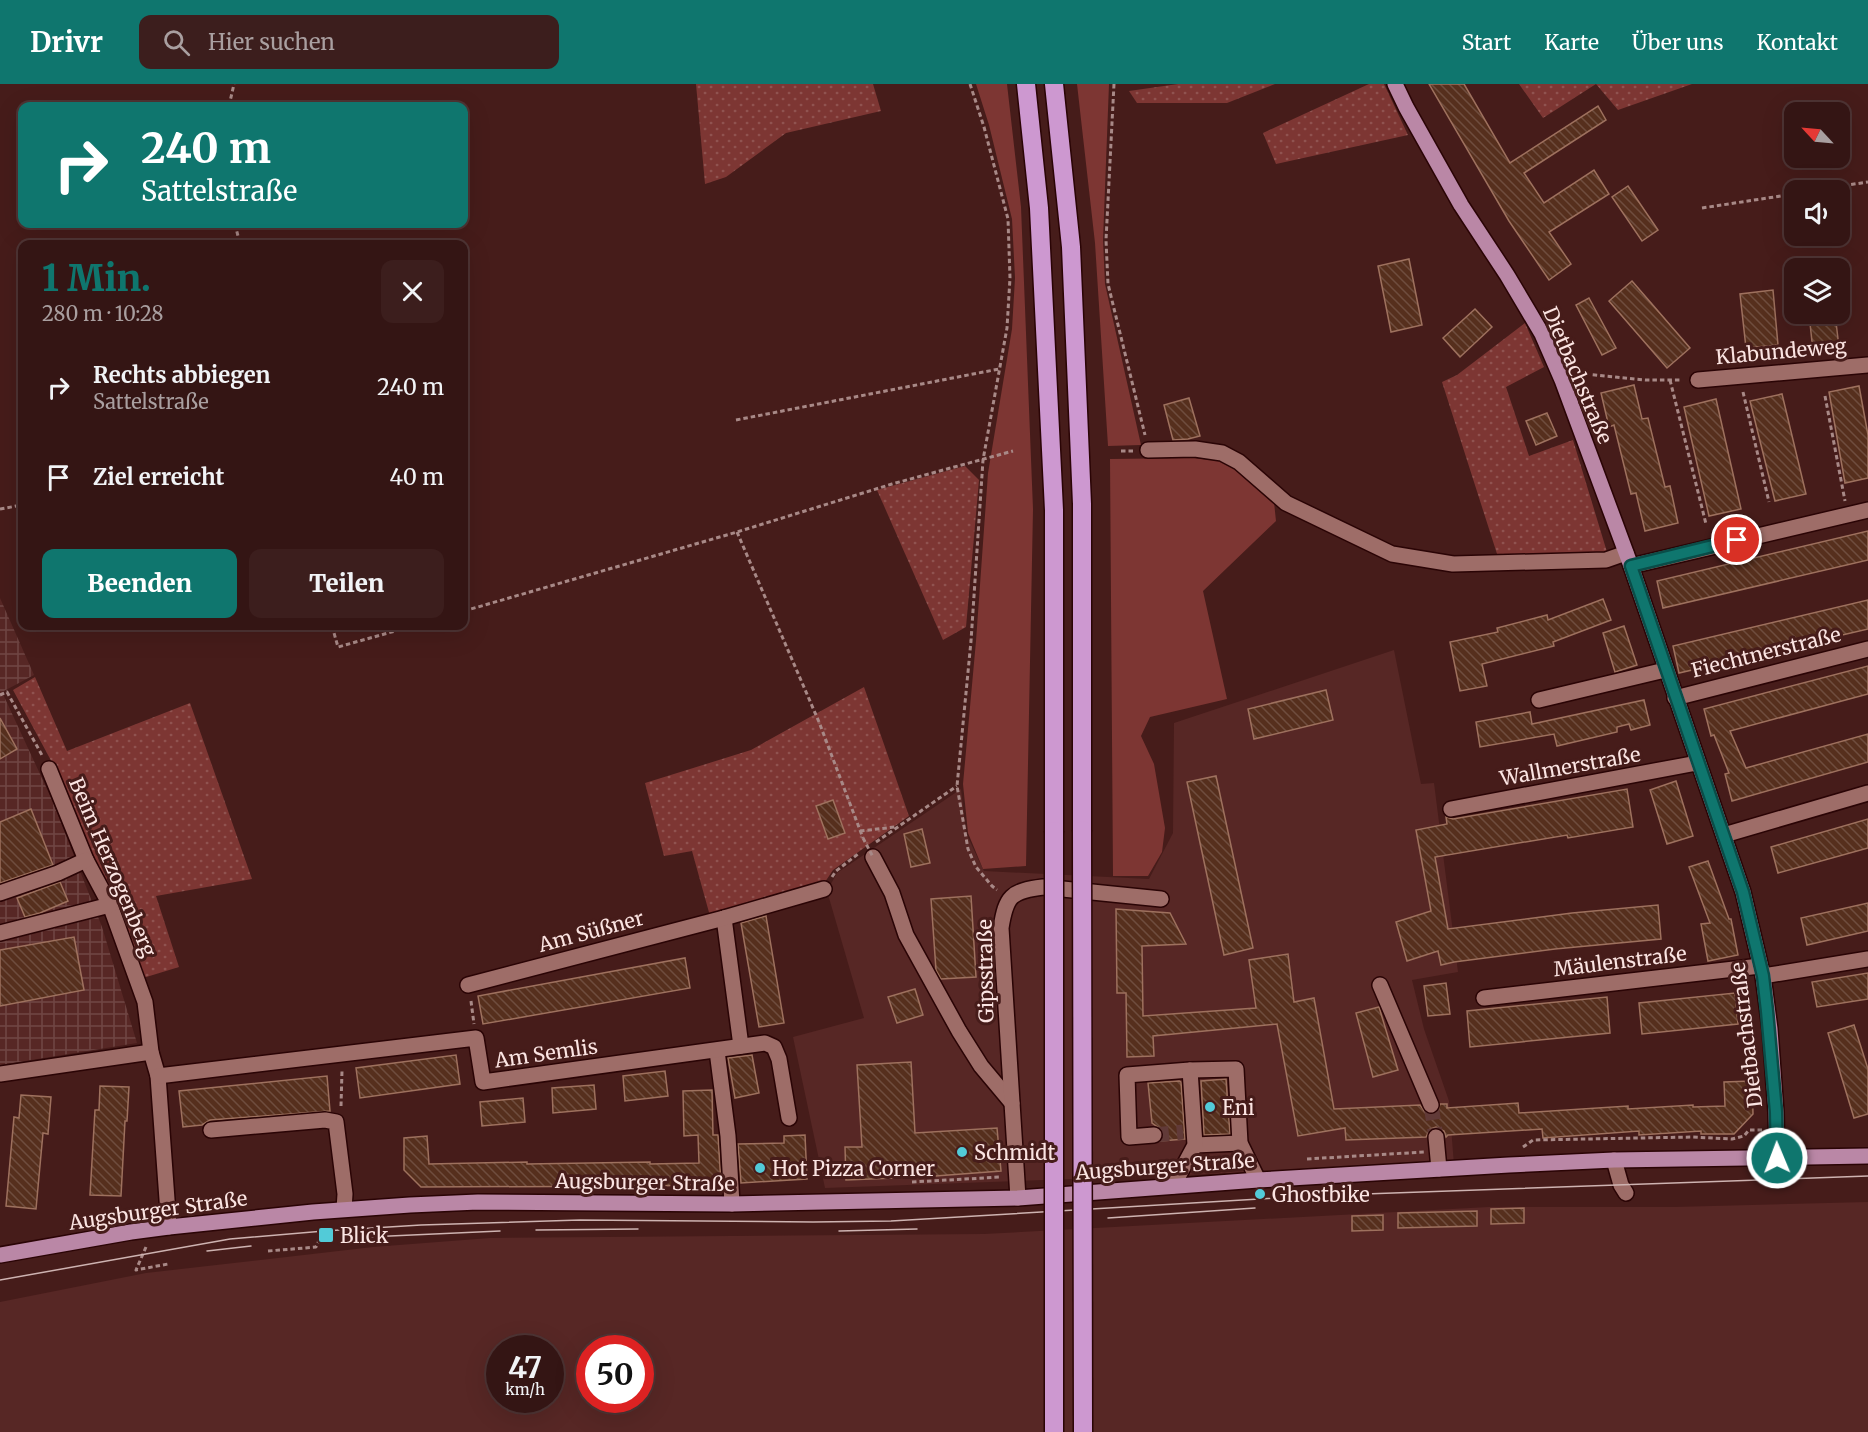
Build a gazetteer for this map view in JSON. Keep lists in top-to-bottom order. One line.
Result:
{"streets":{"main road":["Dietbachstraße","Augsburger Straße"],"street":["Klabundeweg","Fiechtnerstraße","Wallmerstraße","Beim Herzogenberg","Am Süßner","Mäulenstraße","Gipsstraße","Am Semlis"]},"crossings":[["Dietbachstraße","Fiechtnerstraße"],["Dietbachstraße","Wallmerstraße"],["Dietbachstraße","Mäulenstraße"],["Dietbachstraße","Augsburger Straße"],["Beim Herzogenberg","Am Semlis"],["Beim Herzogenberg","Augsburger Straße"],["Gipsstraße","Augsburger Straße"]],"places":{"other":["Eni","Schmidt","Hot Pizza Corner","Ghostbike"],"transit":["Blick"]},"north":"top left","page":{"header":"Drivr","search":"Hier suchen","nav":["Start","Karte","Über uns","Kontakt"],"turn":["240 m","Sattelstraße"],"heading":["1 Min.","280 m · 10:28"],"list":[{"name":"Rechts abbiegen","note":"Sattelstraße","value":"240 m"},{"name":"Ziel erreicht","value":"40 m"}],"buttons":["Beenden","Teilen"],"speed":"47 km/h","limit":"50"}}
